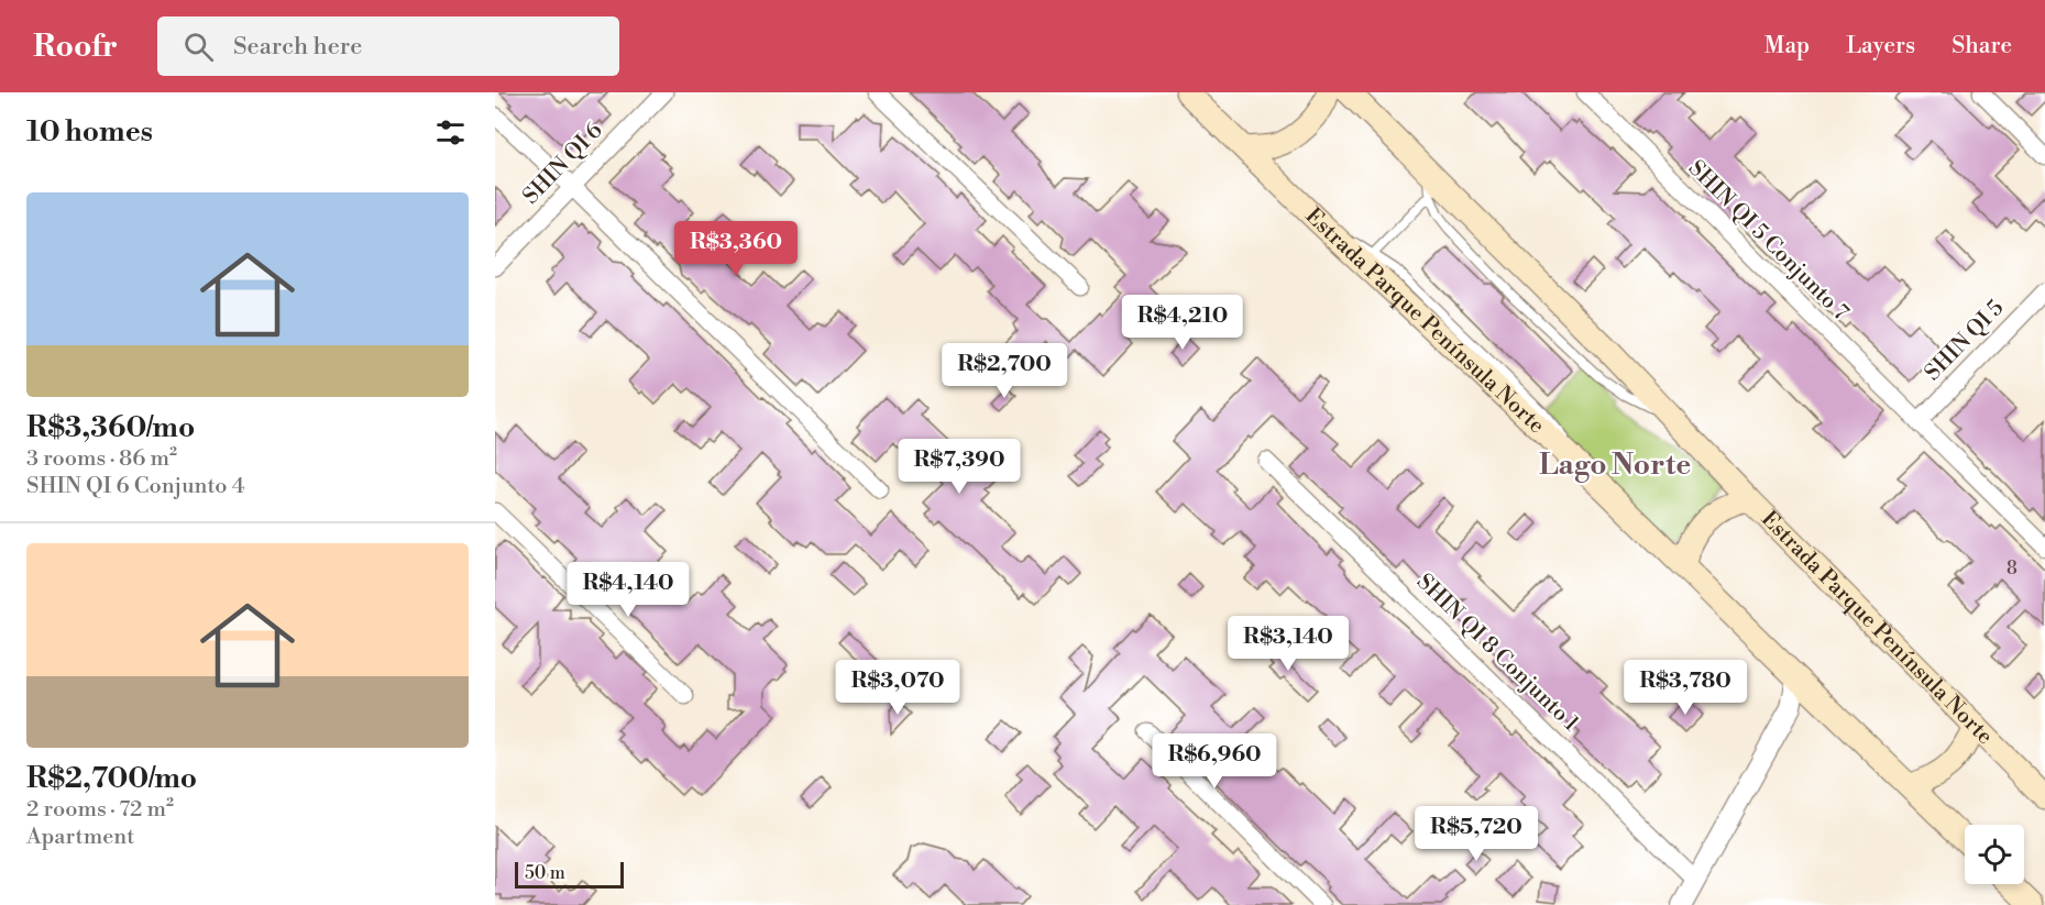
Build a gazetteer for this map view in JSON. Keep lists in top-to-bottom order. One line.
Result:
{"streets":{"main road":["Estrada Parque Península Norte"],"street":["SHIN QI 6","SHIN QI 5 Conjunto 7","SHIN QI 5","SHIN QI 8 Conjunto 1"]},"crossings":[["SHIN QI 5 Conjunto 7","SHIN QI 5"]],"districts":["Lago Norte"],"house_numbers":["8"],"scale_bar":"50 m","page":{"header":"Roofr","search":"Search here","nav":["Map","Layers","Share"],"heading":"10 homes","list":[{"name":"R$3,360/mo","note":"3 rooms · 86 m² · SHIN QI 6 Conjunto 4"},{"name":"R$2,700/mo","note":"2 rooms · 72 m² · Apartment"}],"price":["R$3,360","R$4,210","R$2,700","R$7,390","R$4,140","R$3,140","R$3,070","R$3,780","R$6,960","R$5,720"],"scale":"50 m"}}
